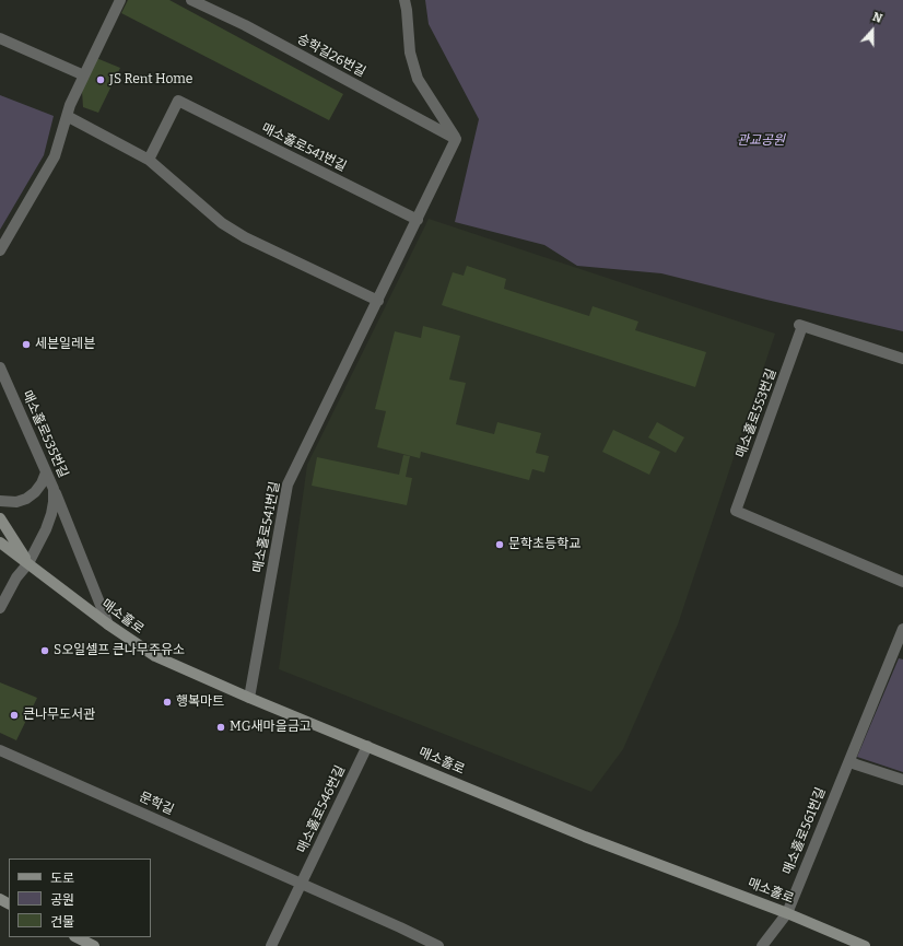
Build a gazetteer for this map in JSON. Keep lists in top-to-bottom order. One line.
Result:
{"streets":{"main road":["매소홀로"],"street":["승학길26번길","매소홀로541번길","매소홀로553번길","매소홀로535번길","문학길","매소홀로546번길","매소홀로561번길"]},"crossings":[["승학길26번길","매소홀로541번길"],["매소홀로541번길","매소홀로"],["매소홀로535번길","매소홀로"],["매소홀로","매소홀로546번길"],["매소홀로","매소홀로561번길"],["문학길","매소홀로546번길"]],"parks":["관교공원"],"places":["JS Rent Home","세븐일레븐","문학초등학교","S오일셀프 큰나무주유소","행복마트","큰나무도서관","MG새마을금고"],"legend":["도로","공원","건물"],"north":"top"}
